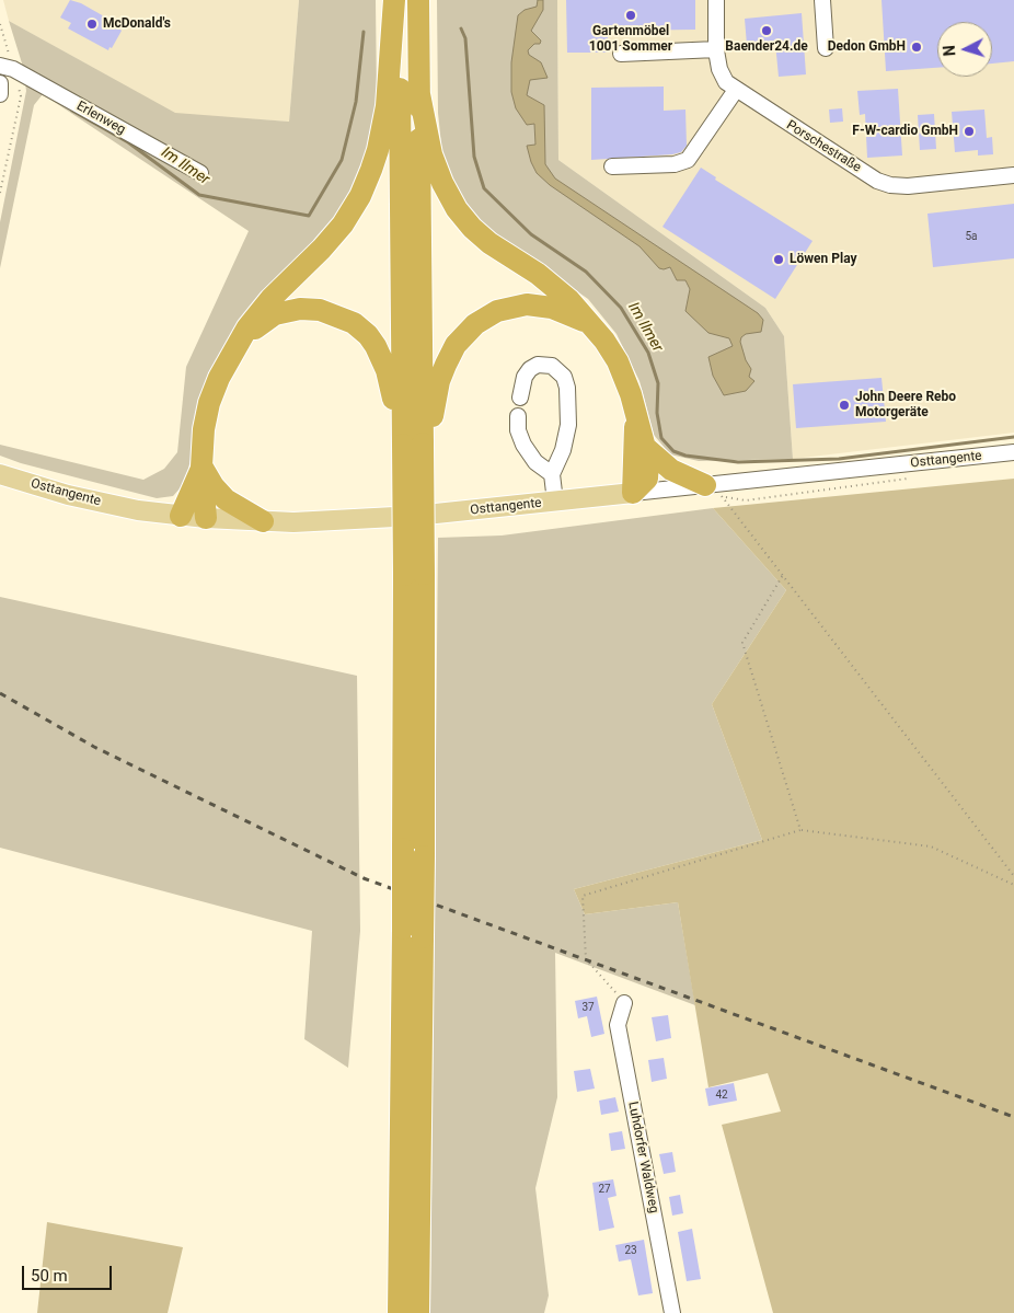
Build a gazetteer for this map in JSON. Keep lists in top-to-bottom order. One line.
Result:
{"streets":{"main road":["Osttangente"],"street":["Erlenweg","Porschestraße","Luhdorfer Waldweg"]},"water":["Im Ilmer"],"places":["Gartenmöbel 1001 Sommer","McDonald's","Baender24.de","Dedon GmbH","F-W-cardio GmbH","Löwen Play","John Deere Rebo Motorgeräte"],"house_numbers":["5a","37","42","27","23"],"scale_bar":"50 m","north":"left"}
